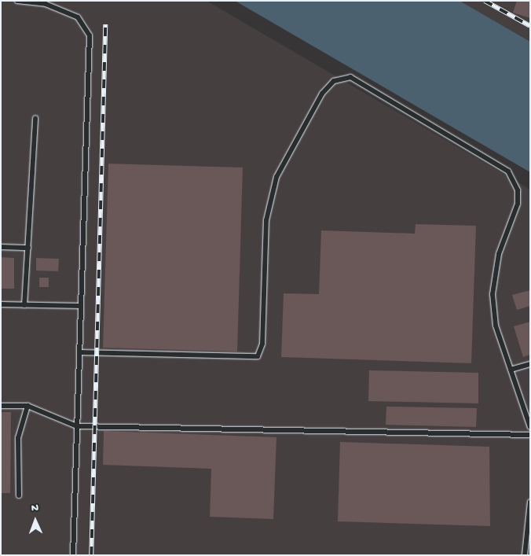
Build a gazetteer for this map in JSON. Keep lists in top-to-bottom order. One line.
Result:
{"north":"top"}
